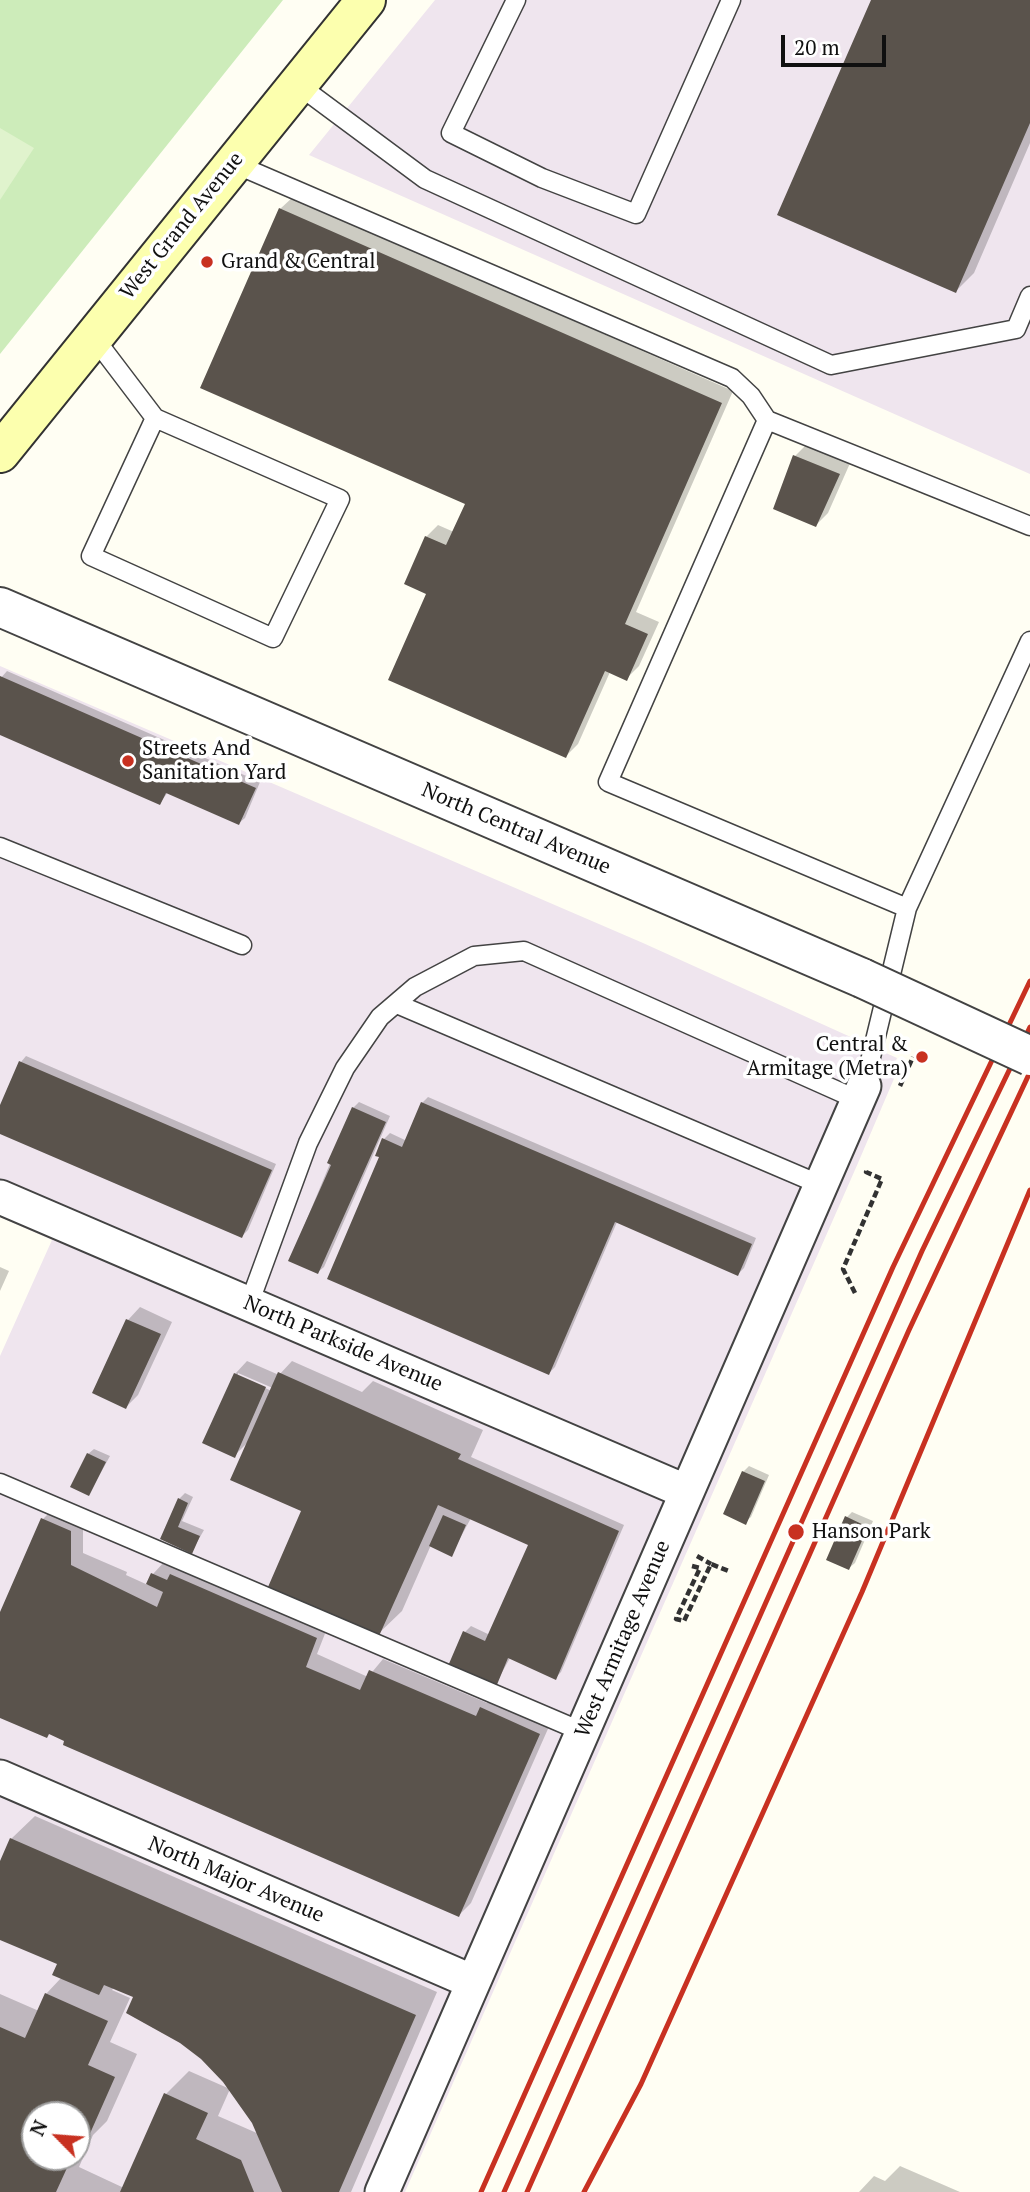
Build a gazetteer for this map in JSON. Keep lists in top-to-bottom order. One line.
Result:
{"streets":{"main road":["West Grand Avenue"],"street":["North Central Avenue","North Parkside Avenue","West Armitage Avenue","North Major Avenue"]},"crossings":[["North Parkside Avenue","West Armitage Avenue"],["West Armitage Avenue","North Major Avenue"]],"places":["Grand & Central","Streets And Sanitation Yard","Central & Armitage (Metra)","Hanson Park"],"scale_bar":"20 m","north":"top left"}
